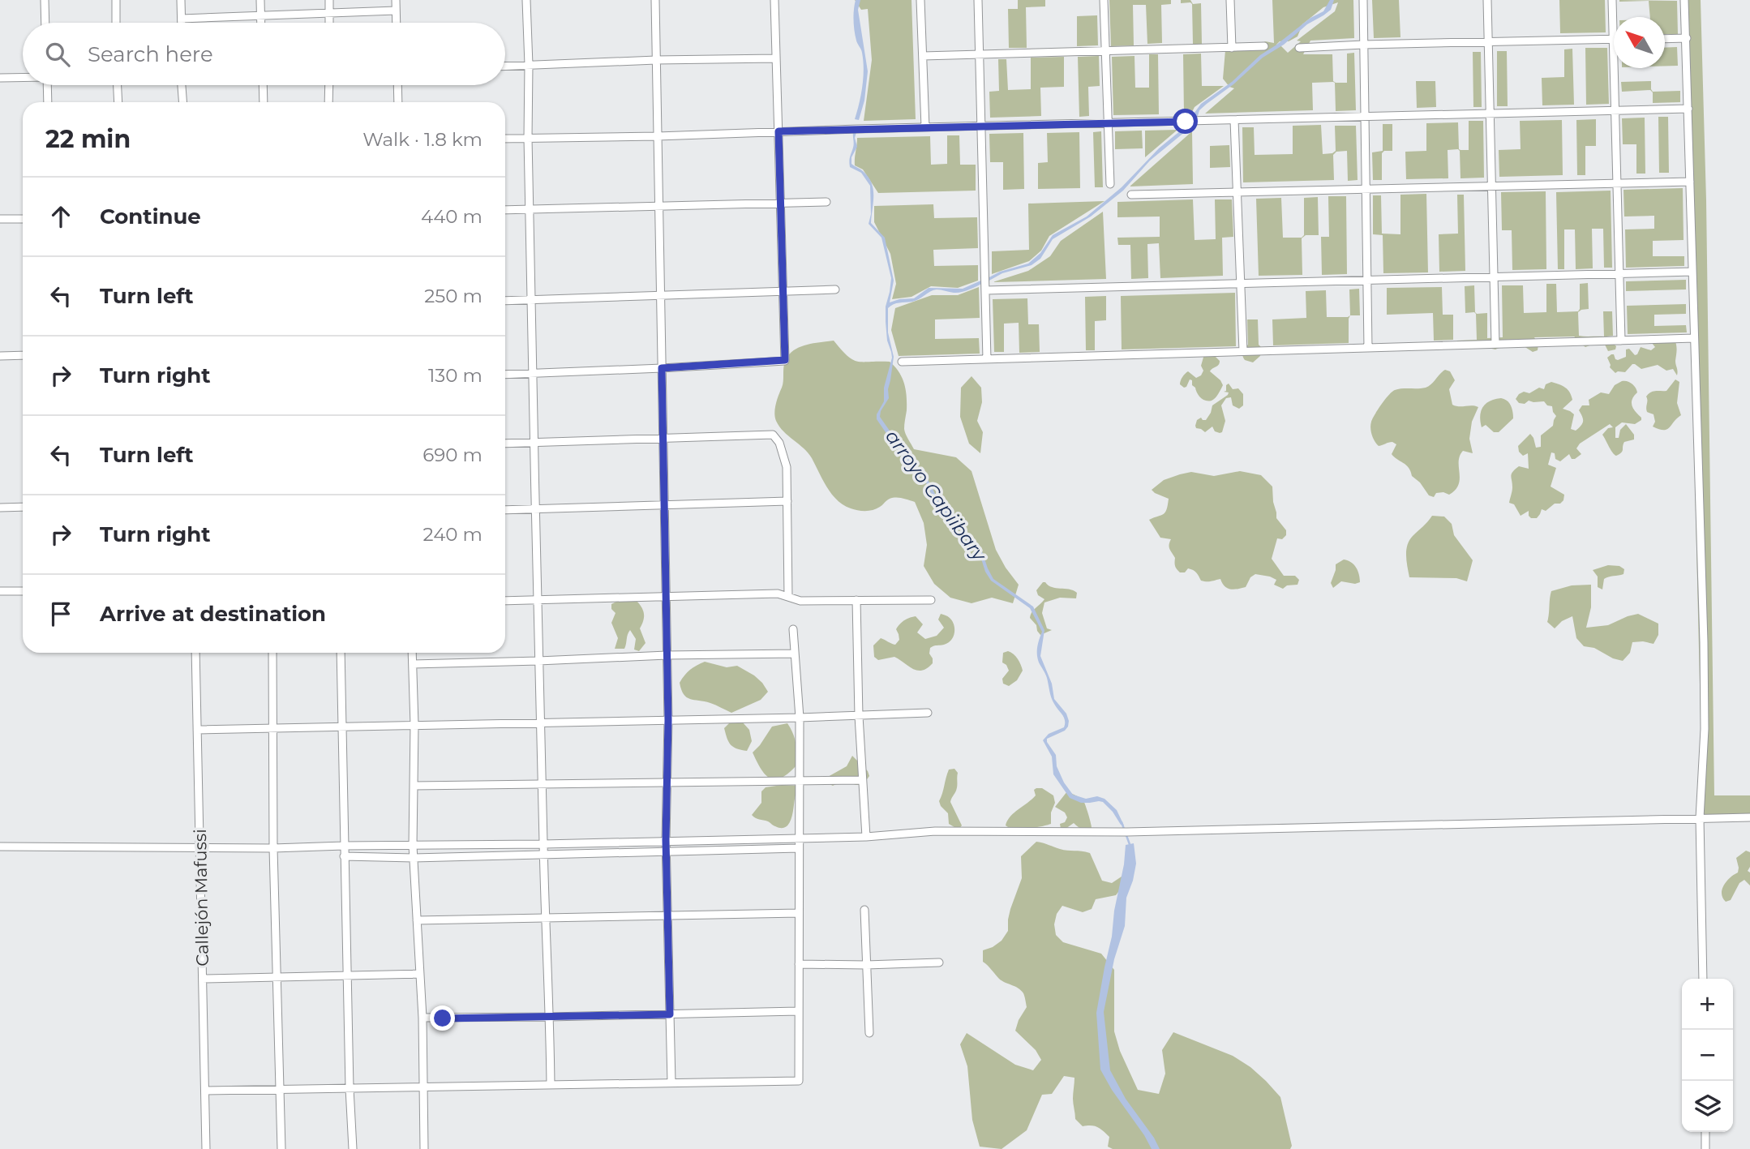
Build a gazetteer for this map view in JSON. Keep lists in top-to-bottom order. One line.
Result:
{"streets":{"street":["Callejón Mafussi"]},"water":["arroyo Capiibary"],"north":"top left","page":{"search":"Search here","heading":["22 min","Walk · 1.8 km"],"list":[["Continue","440 m"],["Turn left","250 m"],["Turn right","130 m"],["Turn left","690 m"],["Turn right","240 m"],"Arrive at destination"],"map_buttons":["+","−"]}}
